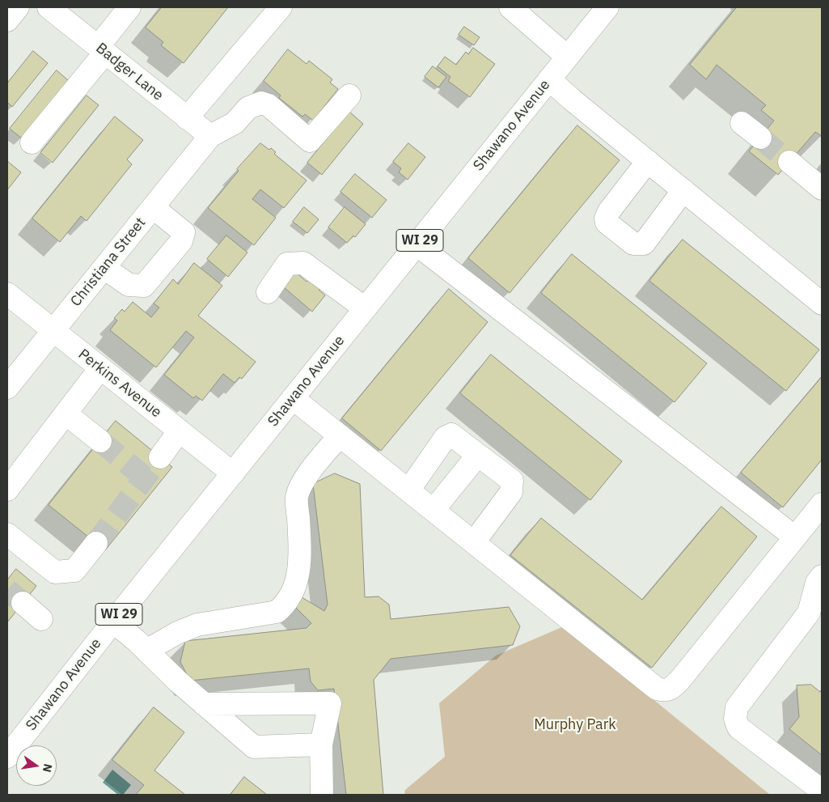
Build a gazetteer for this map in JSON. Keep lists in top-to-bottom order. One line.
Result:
{"streets":{"main road":["Badger Lane","Shawano Avenue","WI 29","Christiana Street","Perkins Avenue"]},"crossings":[["Badger Lane","Christiana Street"],["Shawano Avenue","Perkins Avenue"],["Christiana Street","Perkins Avenue"]],"parks":["Murphy Park"],"north":"right"}
